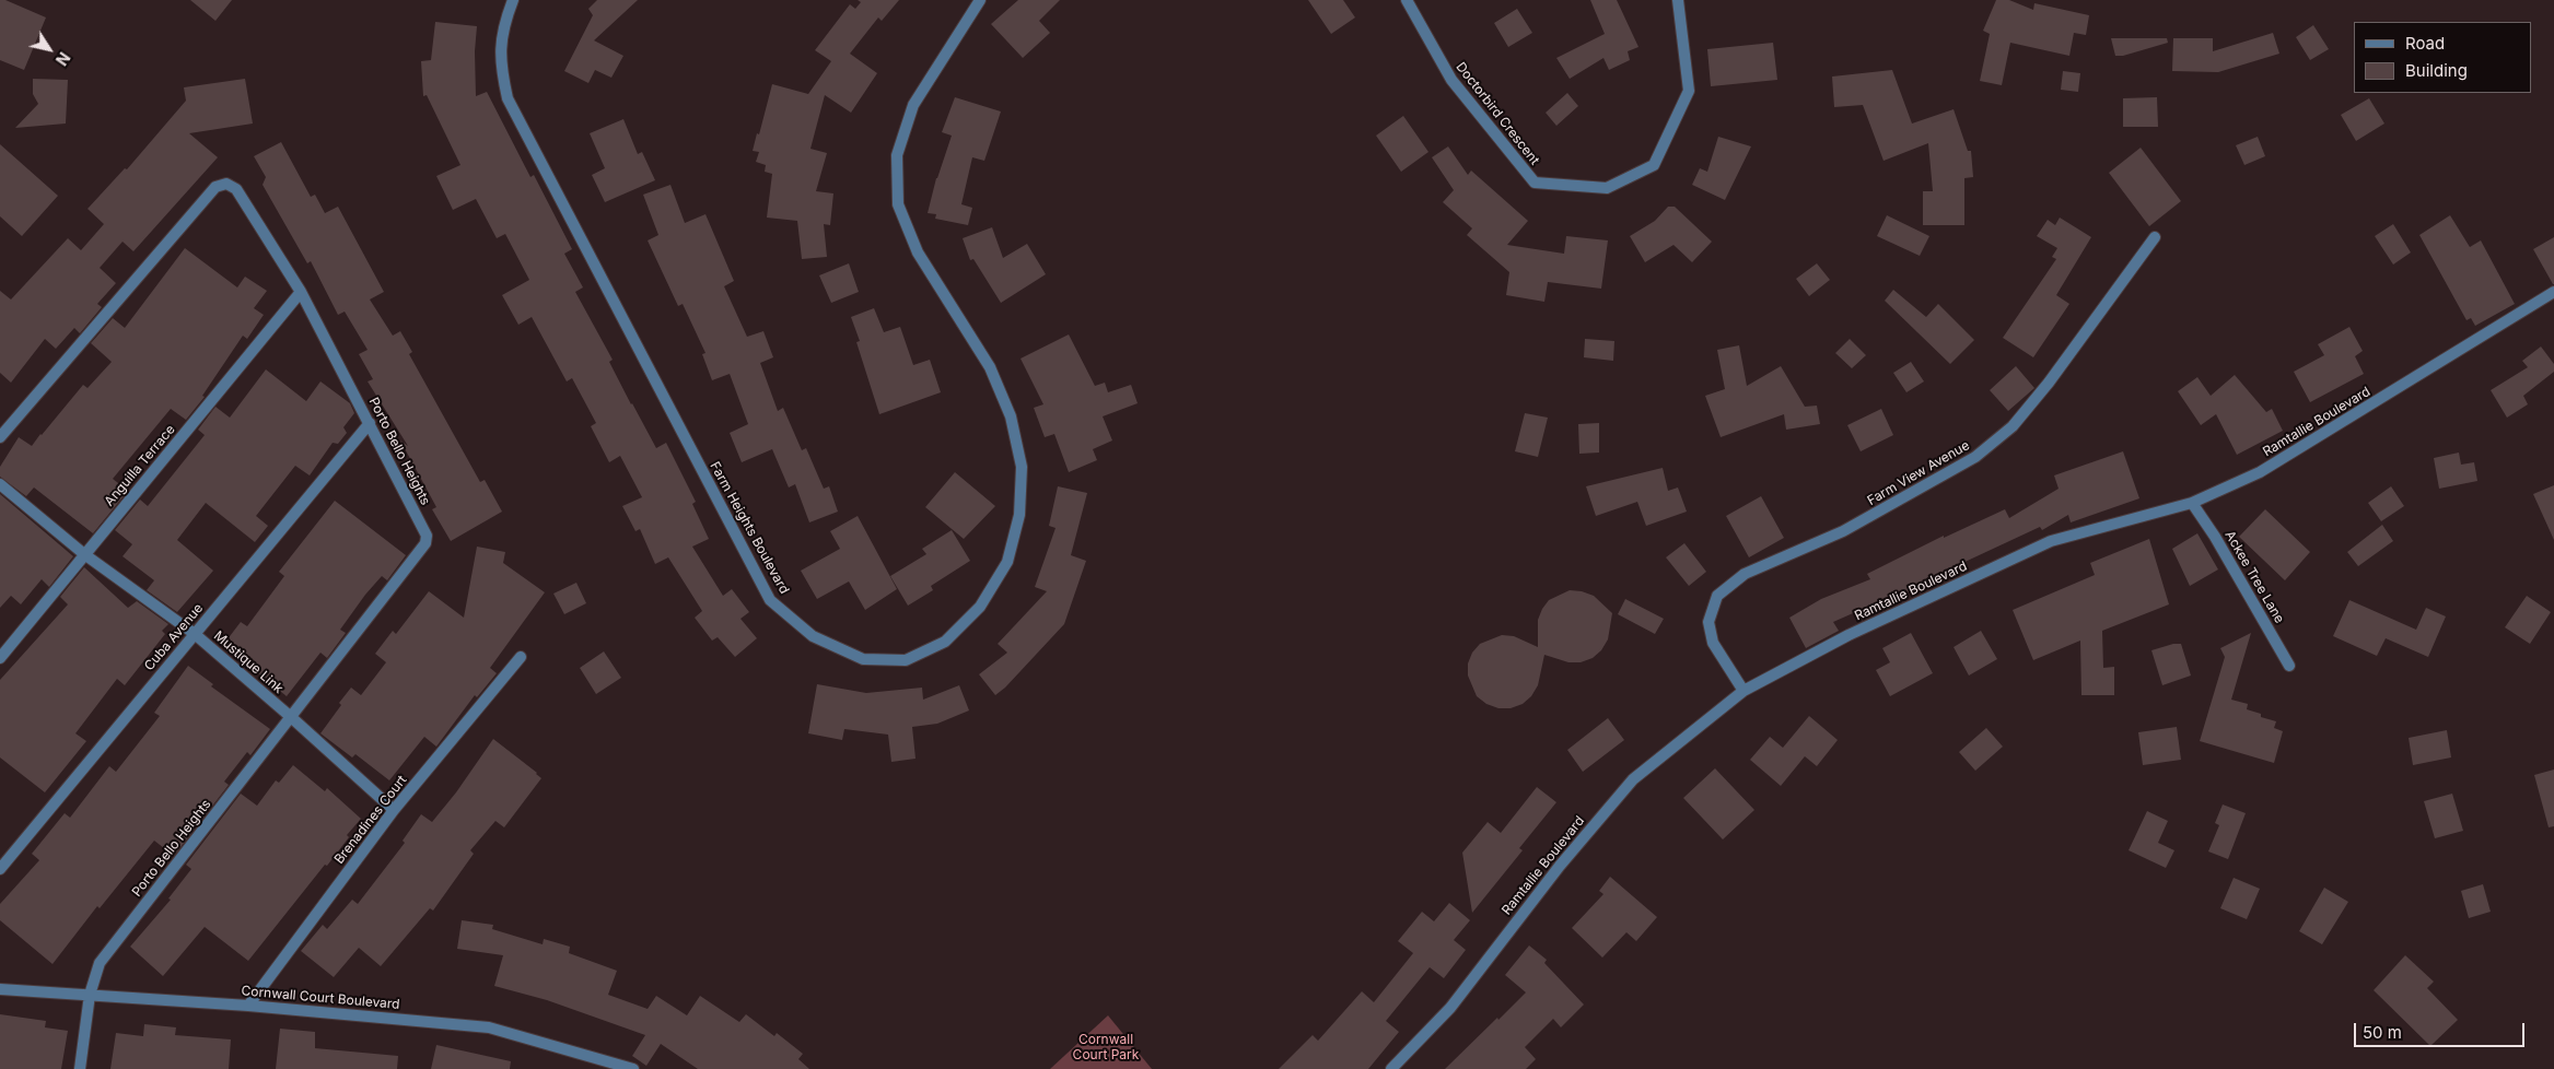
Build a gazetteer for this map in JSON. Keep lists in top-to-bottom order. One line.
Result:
{"streets":{"street":["Doctorbird Crescent","Ramtallie Boulevard","Porto Bello Heights","Anguilla Terrace","Farm View Avenue","Farm Heights Boulevard","Ackee Tree Lane","Cuba Avenue","Mustique Link","Brenadines Court","Cornwall Court Boulevard"]},"crossings":[["Ramtallie Boulevard","Farm View Avenue"],["Ramtallie Boulevard","Ackee Tree Lane"],["Porto Bello Heights","Anguilla Terrace"],["Porto Bello Heights","Cuba Avenue"],["Porto Bello Heights","Mustique Link"],["Porto Bello Heights","Cornwall Court Boulevard"],["Anguilla Terrace","Mustique Link"],["Cuba Avenue","Mustique Link"],["Mustique Link","Brenadines Court"],["Brenadines Court","Cornwall Court Boulevard"]],"parks":["Cornwall Court Park"],"legend":["Road","Building"],"scale_bar":"50 m","north":"bottom right"}
